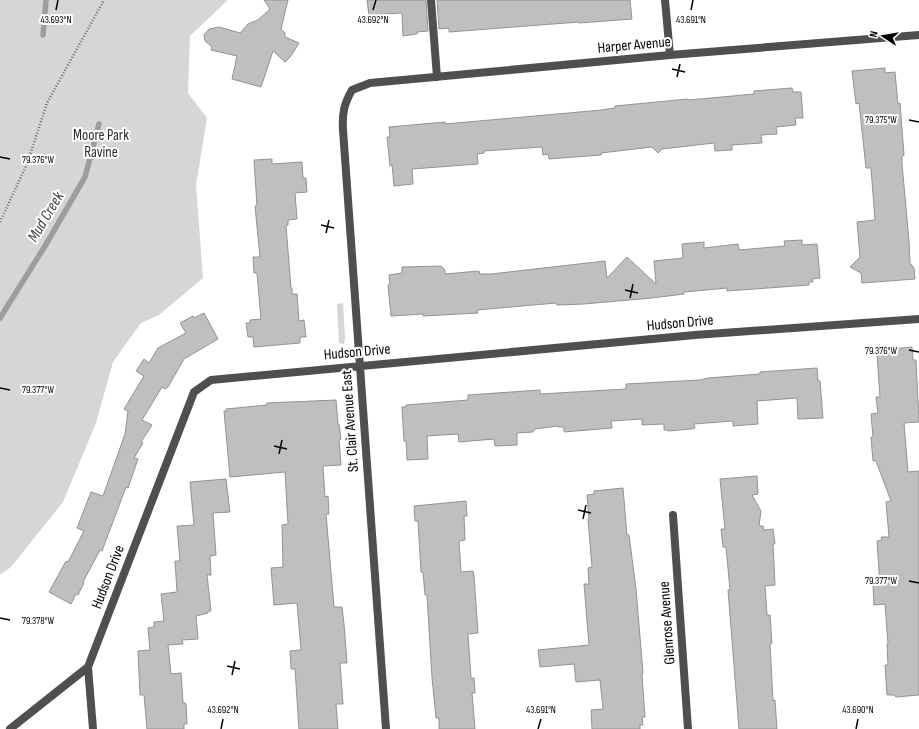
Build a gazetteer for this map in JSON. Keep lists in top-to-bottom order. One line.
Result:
{"streets":{"street":["Harper Avenue","Hudson Drive","St. Clair Avenue East","Glenrose Avenue"]},"crossings":[["Harper Avenue","St. Clair Avenue East"],["Hudson Drive","St. Clair Avenue East"]],"water":["Mud Creek"],"parks":["Moore Park Ravine"],"north":"left","coordinates":["43.693°N","43.692°N","43.691°N","79.375°W","79.376°W","79.377°W","79.378°W","43.690°N"]}
